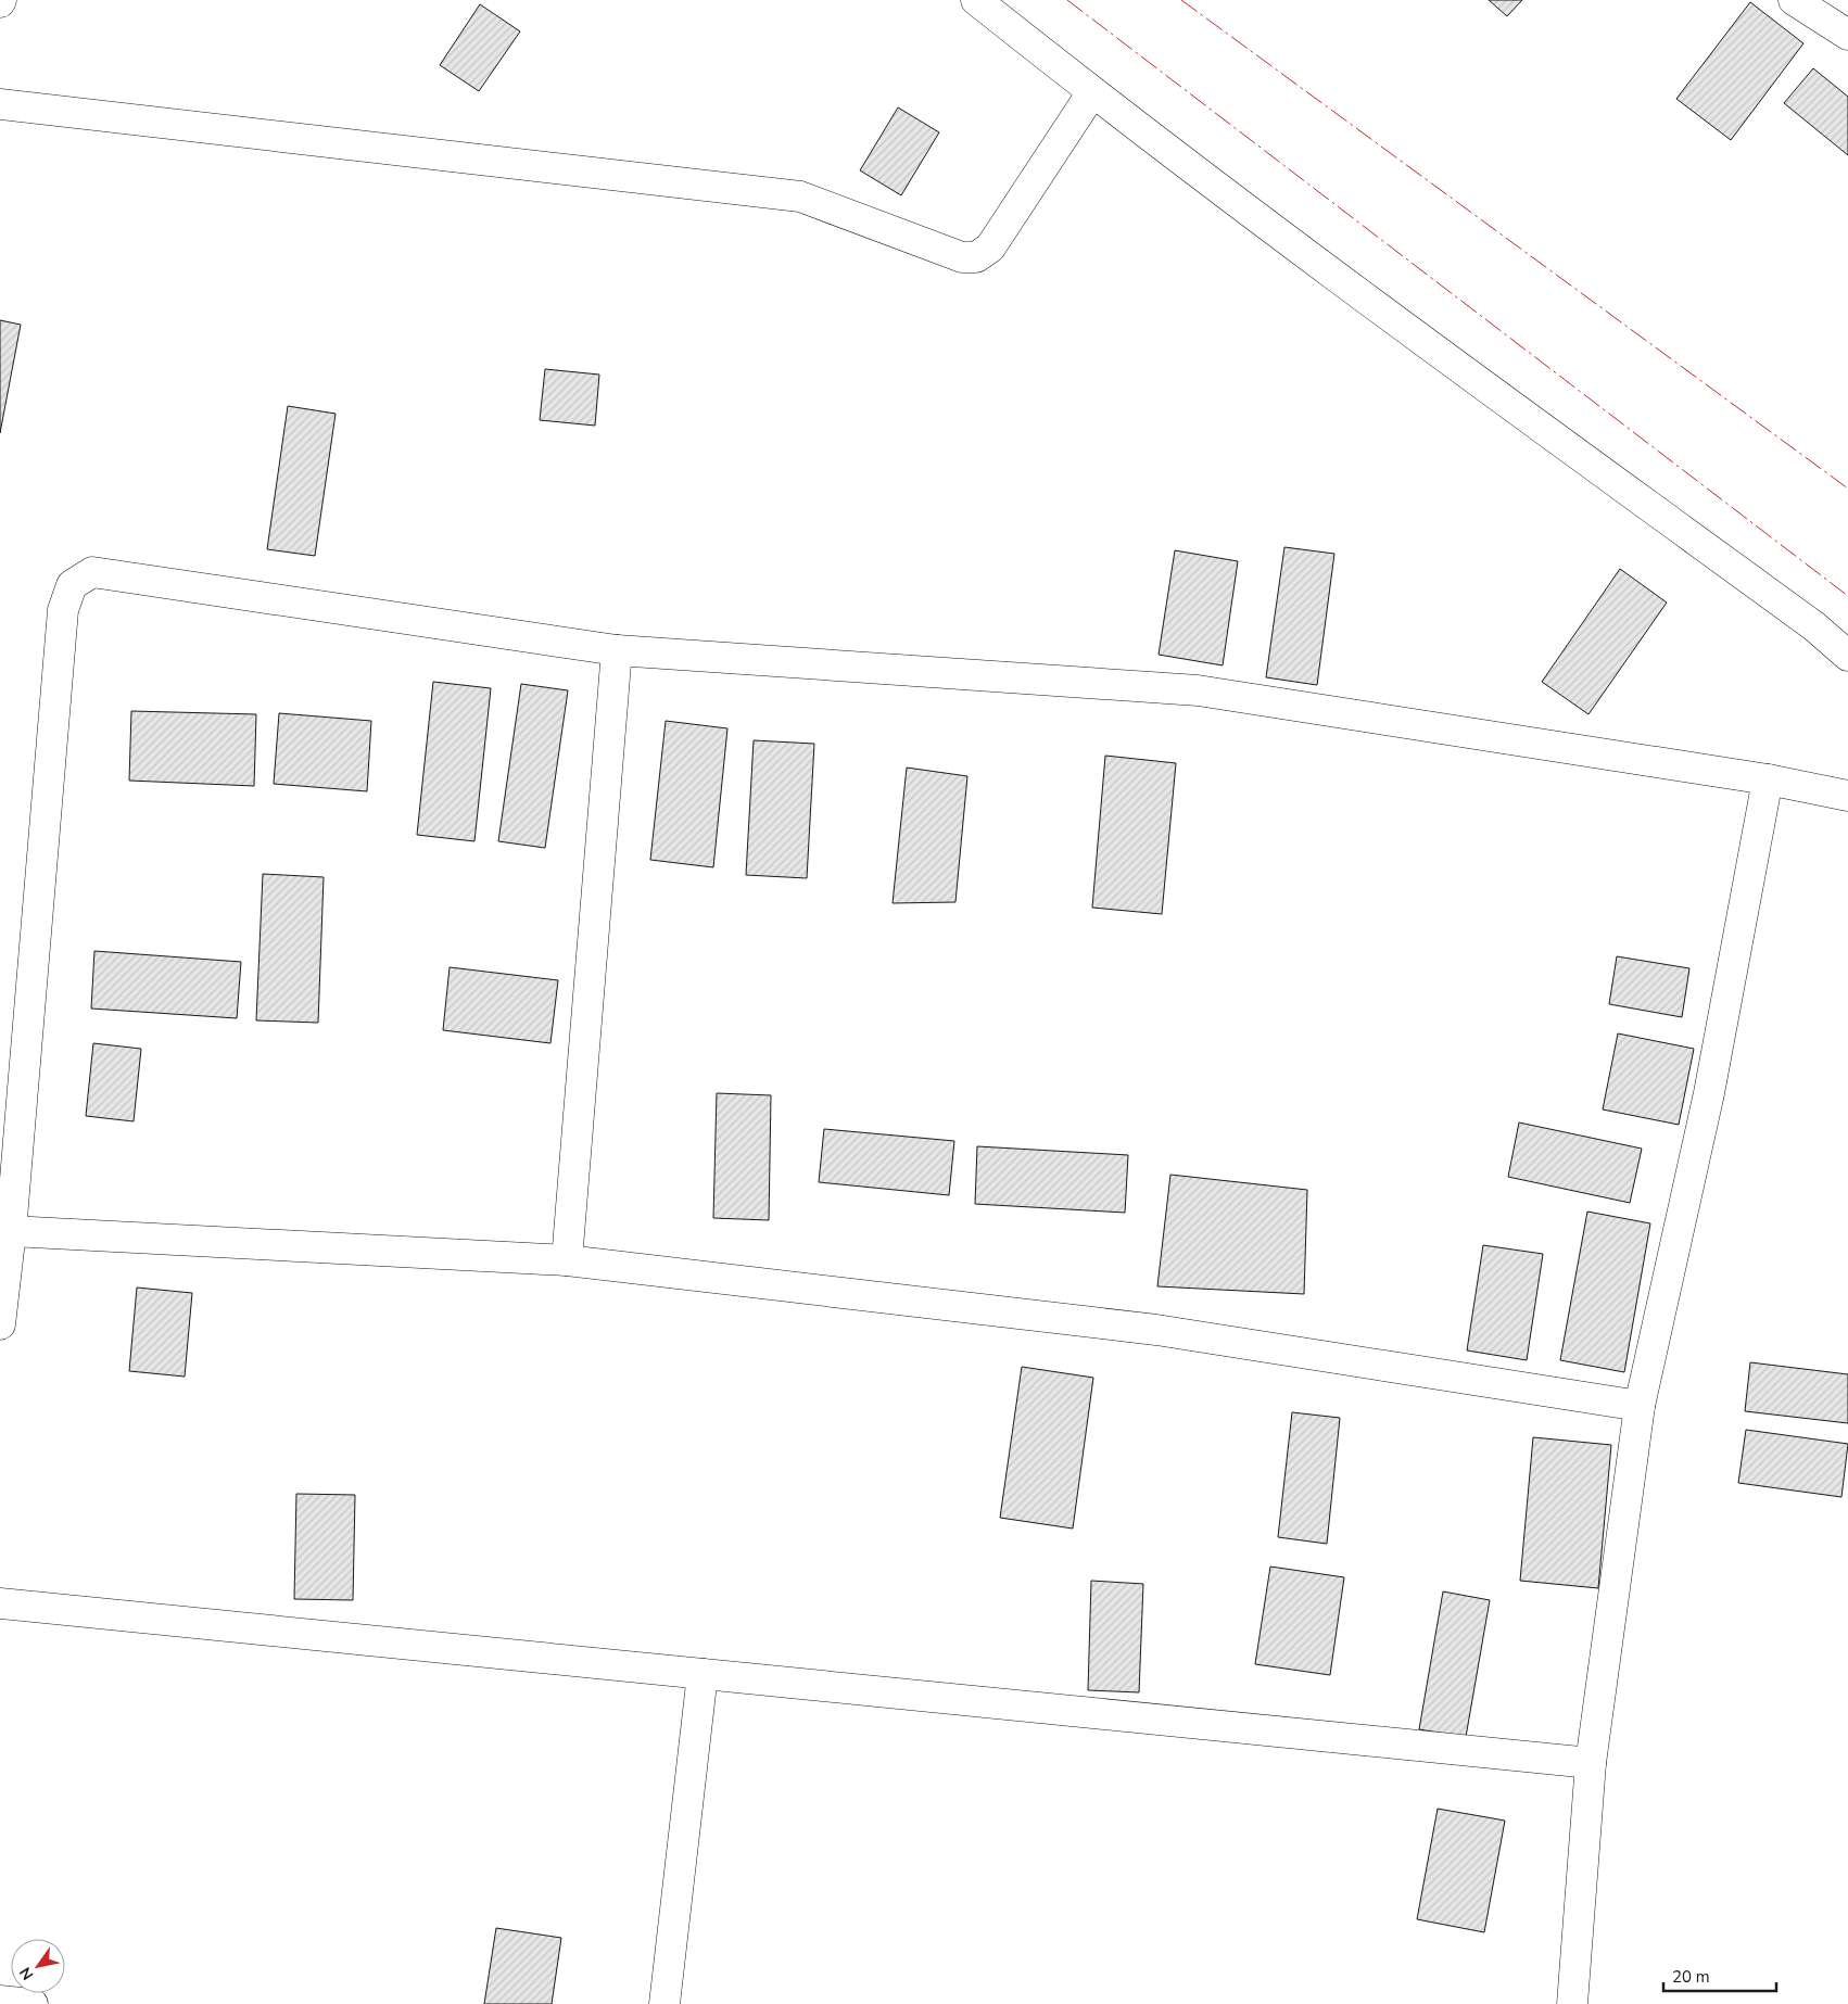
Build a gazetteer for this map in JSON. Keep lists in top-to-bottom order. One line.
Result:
{"scale_bar":"20 m","north":"bottom left"}
